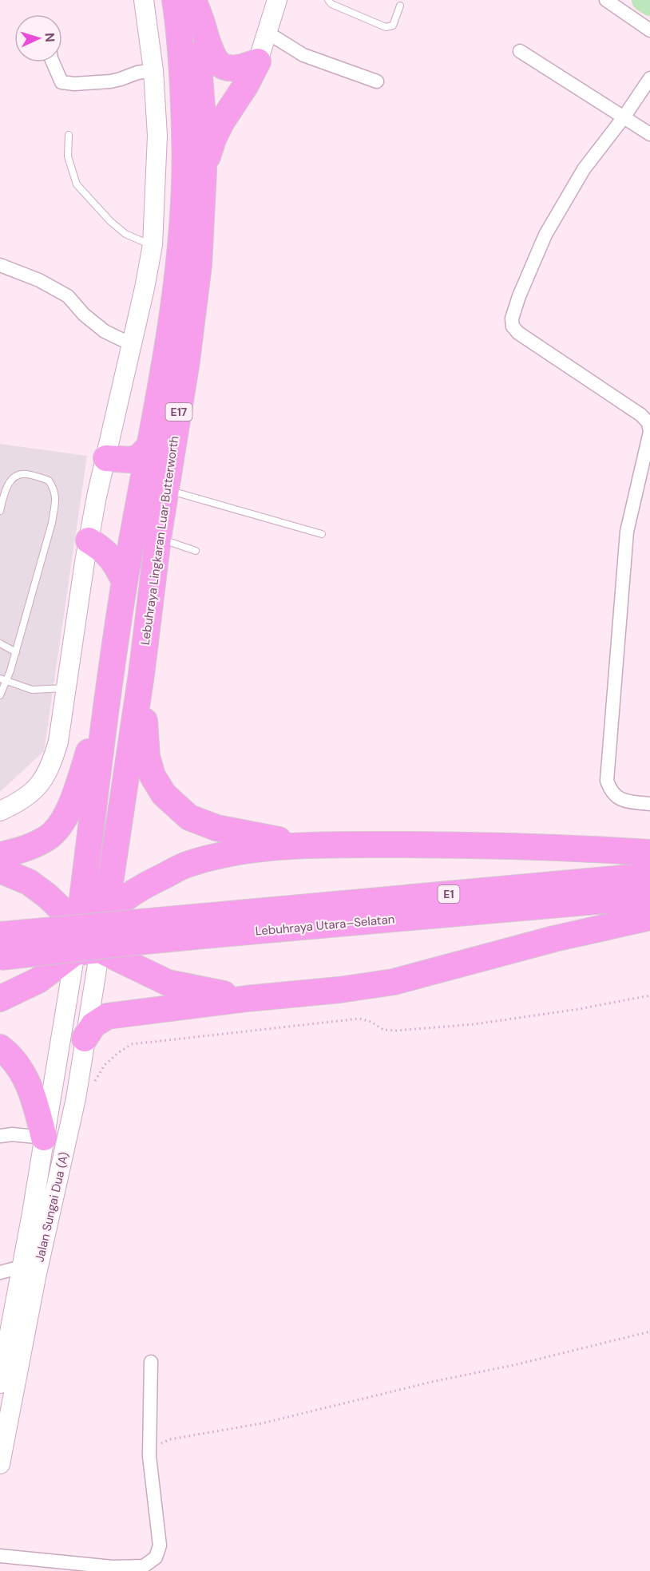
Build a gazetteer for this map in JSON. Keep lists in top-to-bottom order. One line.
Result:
{"streets":{"highway":["E17","Lebuhraya Lingkaran Luar Butterworth","E1","Lebuhraya Utara–Selatan"],"main road":["Jalan Sungai Dua (A)"]},"north":"right"}
